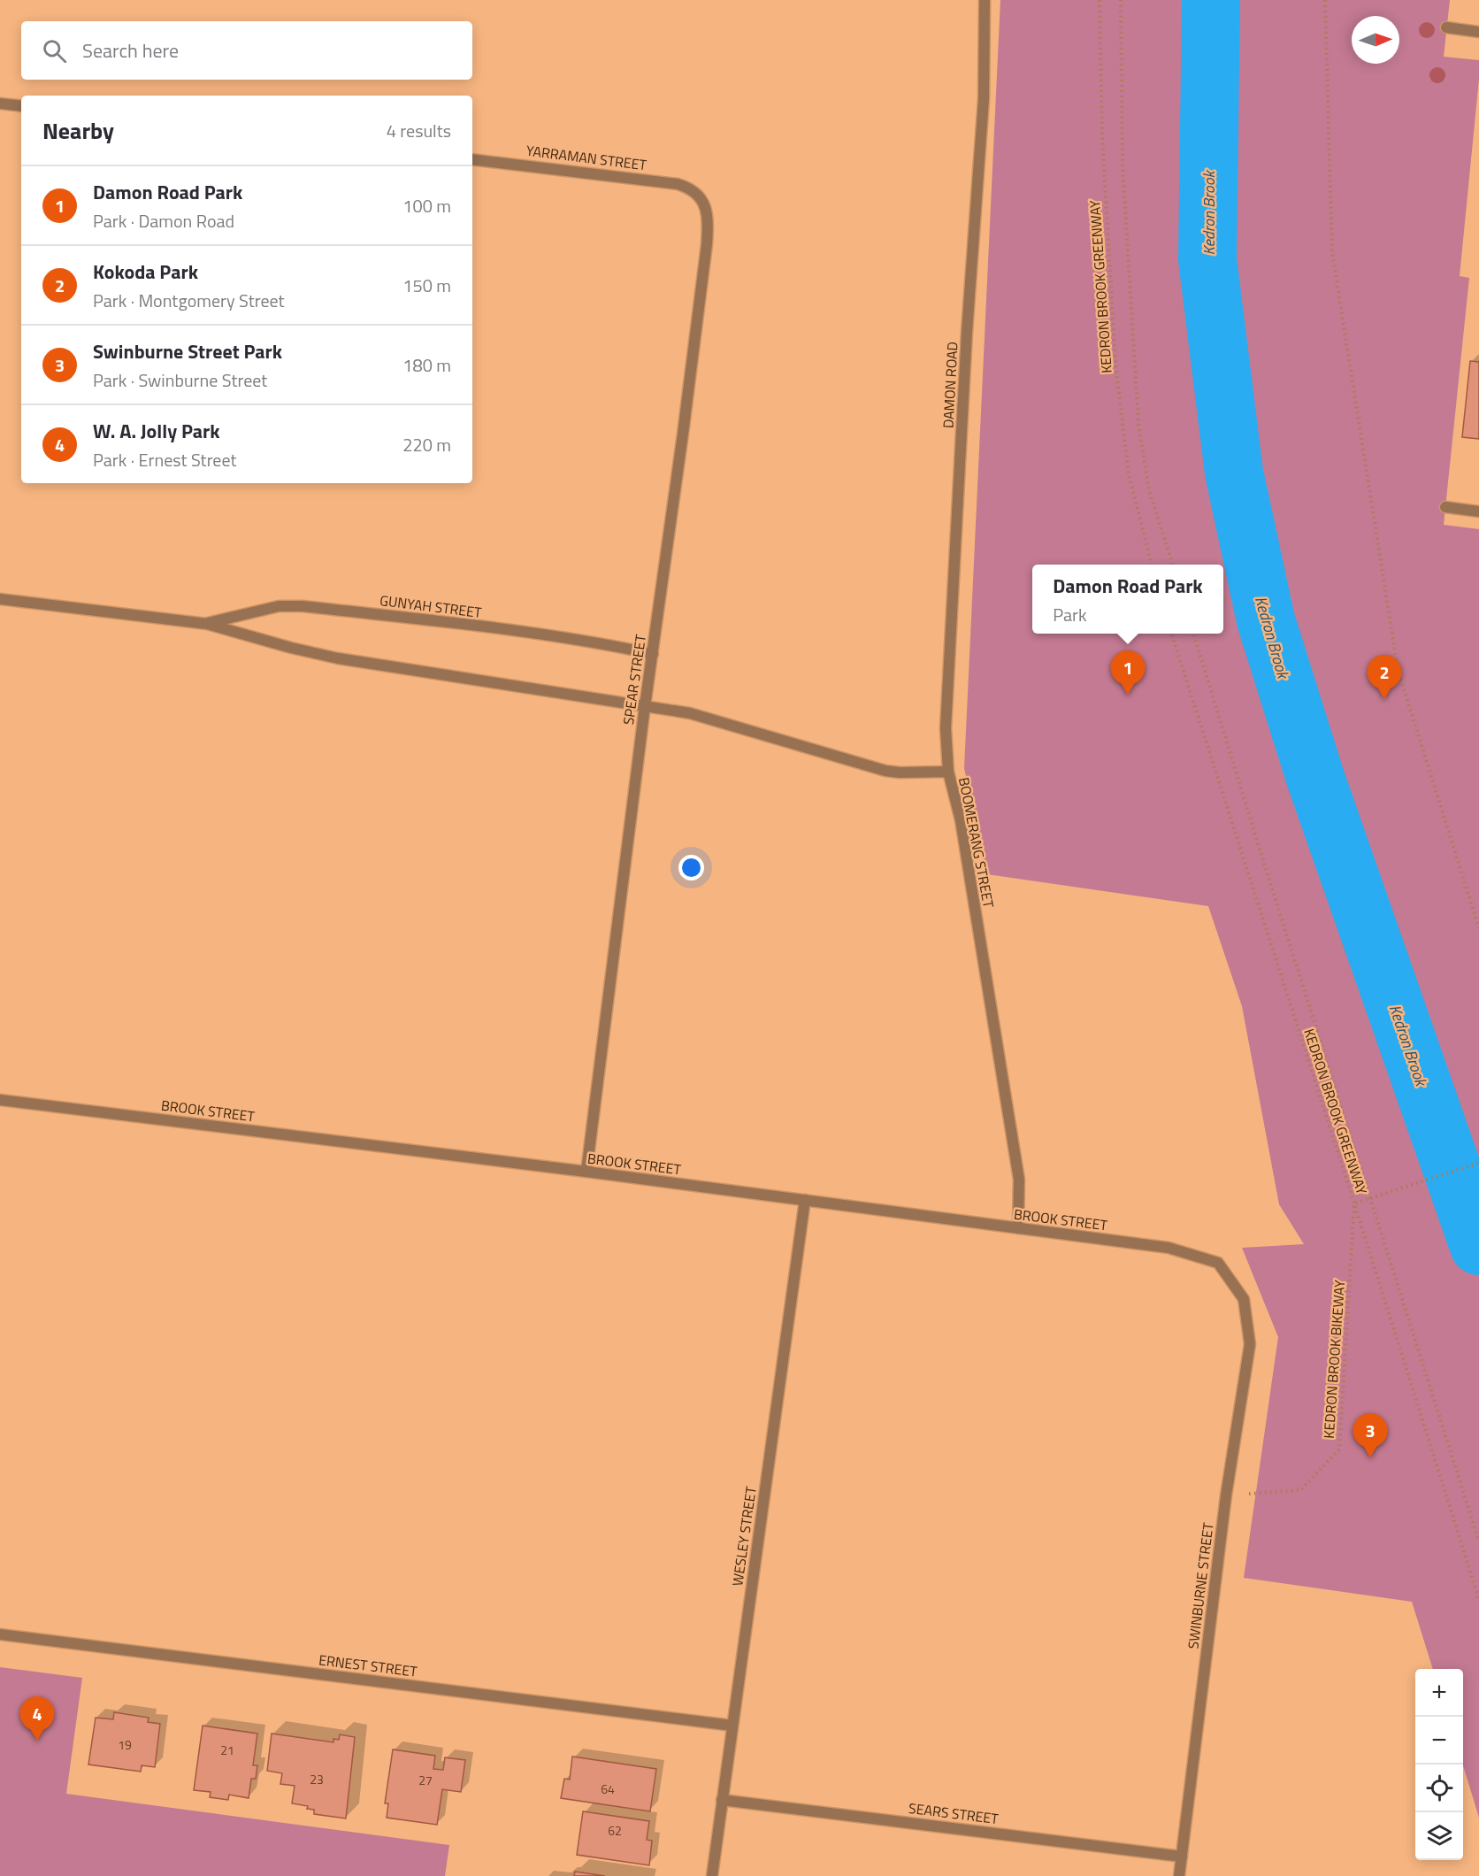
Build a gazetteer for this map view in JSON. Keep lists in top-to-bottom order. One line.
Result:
{"streets":{"street":["YARRAMAN STREET","DAMON ROAD","GUNYAH STREET","SPEAR STREET","BOOMERANG STREET","BROOK STREET","WESLEY STREET","SWINBURNE STREET","ERNEST STREET","SEARS STREET"],"path":["KEDRON BROOK GREENWAY","KEDRON BROOK BIKEWAY"]},"crossings":[["YARRAMAN STREET","SPEAR STREET"],["KEDRON BROOK GREENWAY","KEDRON BROOK BIKEWAY"],["DAMON ROAD","BOOMERANG STREET"],["GUNYAH STREET","SPEAR STREET"],["GUNYAH STREET","BOOMERANG STREET"],["SPEAR STREET","BOOMERANG STREET"],["SPEAR STREET","BROOK STREET"],["BOOMERANG STREET","BROOK STREET"],["BROOK STREET","WESLEY STREET"],["BROOK STREET","SWINBURNE STREET"],["KEDRON BROOK BIKEWAY","SWINBURNE STREET"],["WESLEY STREET","ERNEST STREET"],["WESLEY STREET","SEARS STREET"],["SWINBURNE STREET","SEARS STREET"]],"water":["Kedron Brook"],"house_numbers":["19","21","23","27","64","62"],"north":"right","page":{"search":"Search here","heading":["Nearby","4 results"],"list":[{"mark":"1","name":"Damon Road Park","note":"Park · Damon Road","value":"100 m"},{"mark":"2","name":"Kokoda Park","note":"Park · Montgomery Street","value":"150 m"},{"mark":"3","name":"Swinburne Street Park","note":"Park · Swinburne Street","value":"180 m"},{"mark":"4","name":"W. A. Jolly Park","note":"Park · Ernest Street","value":"220 m"}],"popup":["Damon Road Park","Park"],"pins":["1","2","3","4"],"map_buttons":["+","−"]}}
